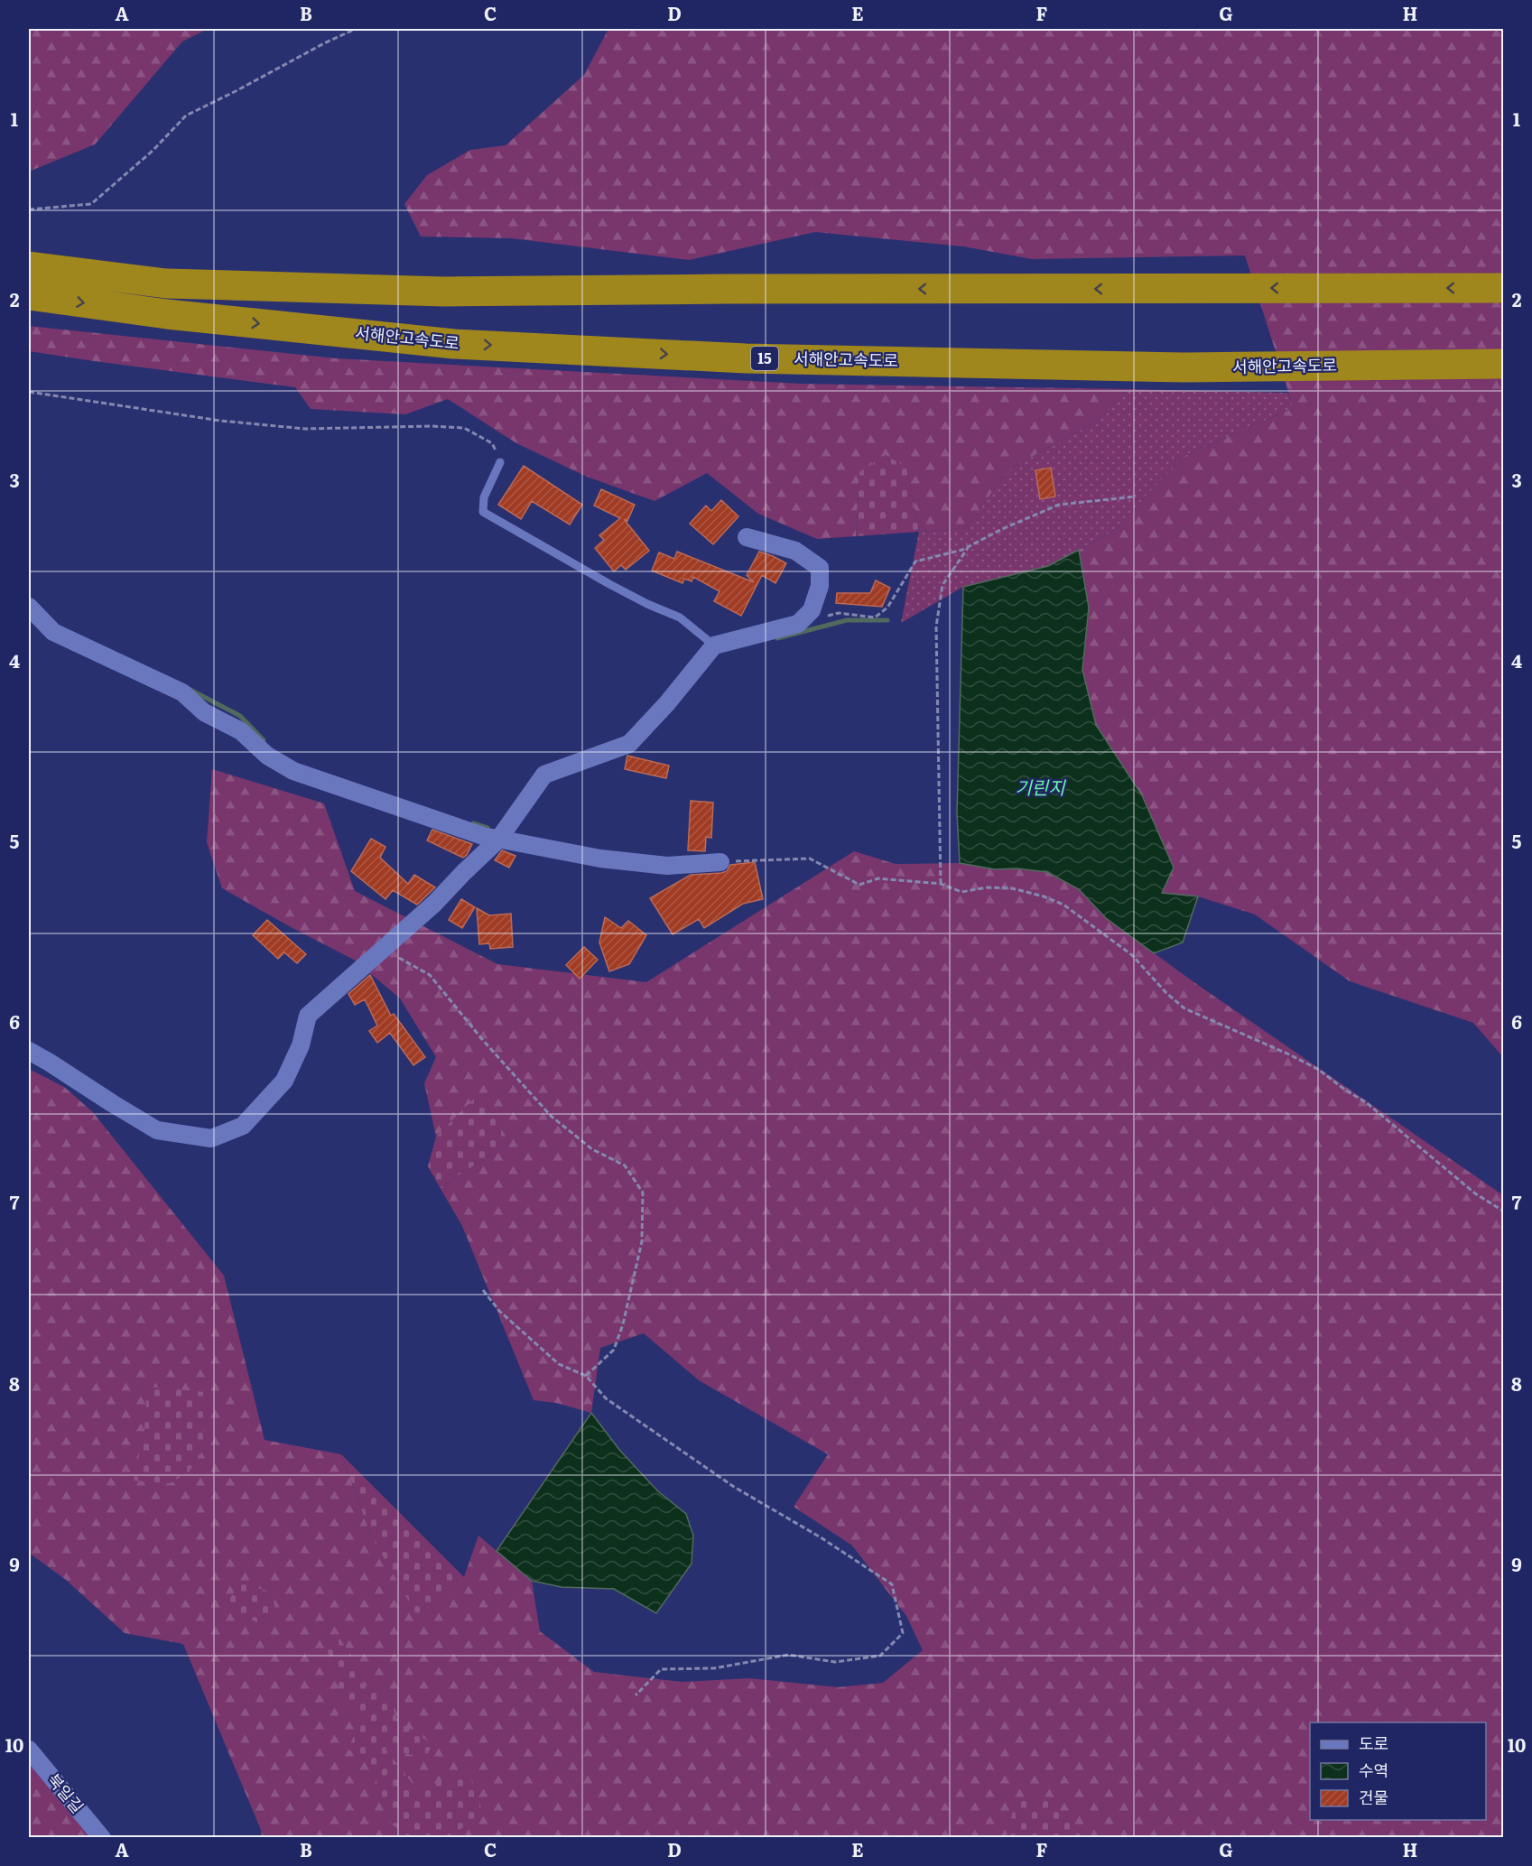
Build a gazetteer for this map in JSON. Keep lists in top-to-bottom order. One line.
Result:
{"streets":{"highway":["서해안고속도로","15"],"street":["북일길"]},"water":["기린지"],"legend":["도로","수역","건물"],"grid":{"columns":["A","B","C","D","E","F","G","H"],"rows":["1","2","3","4","5","6","7","8","9","10"]}}
